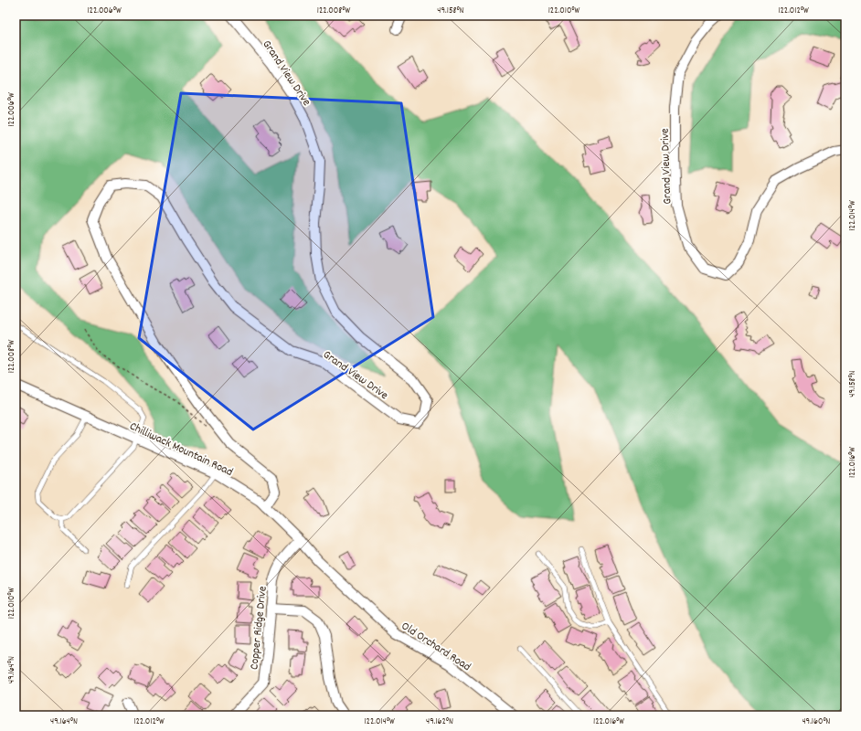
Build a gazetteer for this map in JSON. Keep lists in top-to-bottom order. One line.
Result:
{"streets":{"street":["Grand View Drive","Chilliwack Mountain Road","Copper Ridge Drive","Old Orchard Road"]},"crossings":[["Grand View Drive","Chilliwack Mountain Road"],["Chilliwack Mountain Road","Copper Ridge Drive"],["Chilliwack Mountain Road","Old Orchard Road"]],"coordinates":["122.006°W","122.008°W","49.158°N","122.010°W","122.012°W","122.014°W","122.016°W","49.164°N","49.162°N","49.160°N"]}
